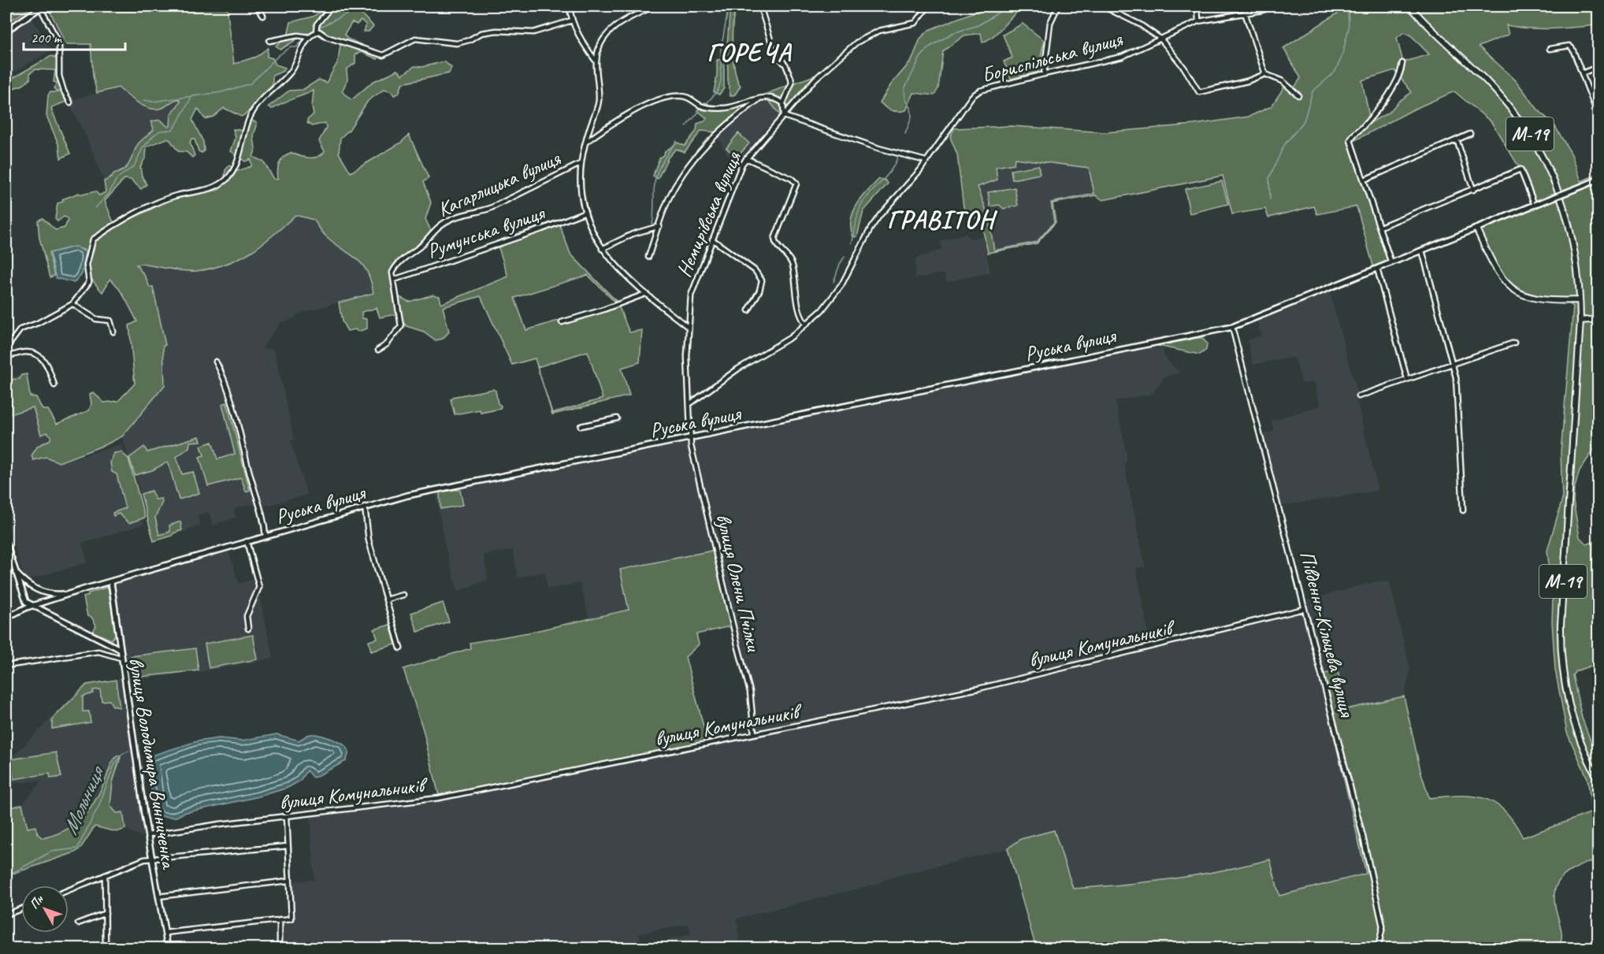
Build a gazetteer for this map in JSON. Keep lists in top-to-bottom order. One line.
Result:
{"streets":{"highway":["М-19"],"main road":["Руська вулиця","вулиця Володимира Винниченка"],"street":["Бориспільська вулиця","Кагарлицька вулиця","Немирівська вулиця","Румунська вулиця","вулиця Олени Пчілки","Південно-Кільцева вулиця","вулиця Комунальників"]},"crossings":[["Бориспільська вулиця","Немирівська вулиця"],["Кагарлицька вулиця","Румунська вулиця"],["Немирівська вулиця","Руська вулиця"],["Немирівська вулиця","вулиця Олени Пчілки"],["Руська вулиця","вулиця Олени Пчілки"],["Руська вулиця","Південно-Кільцева вулиця"],["Руська вулиця","вулиця Володимира Винниченка"],["вулиця Олени Пчілки","вулиця Комунальників"],["Південно-Кільцева вулиця","вулиця Комунальників"],["вулиця Комунальників","вулиця Володимира Винниченка"]],"districts":["ГОРЕЧА","ГРАВІТОН"],"water":["Мольниця"],"scale_bar":"200 m","north":"top left"}
